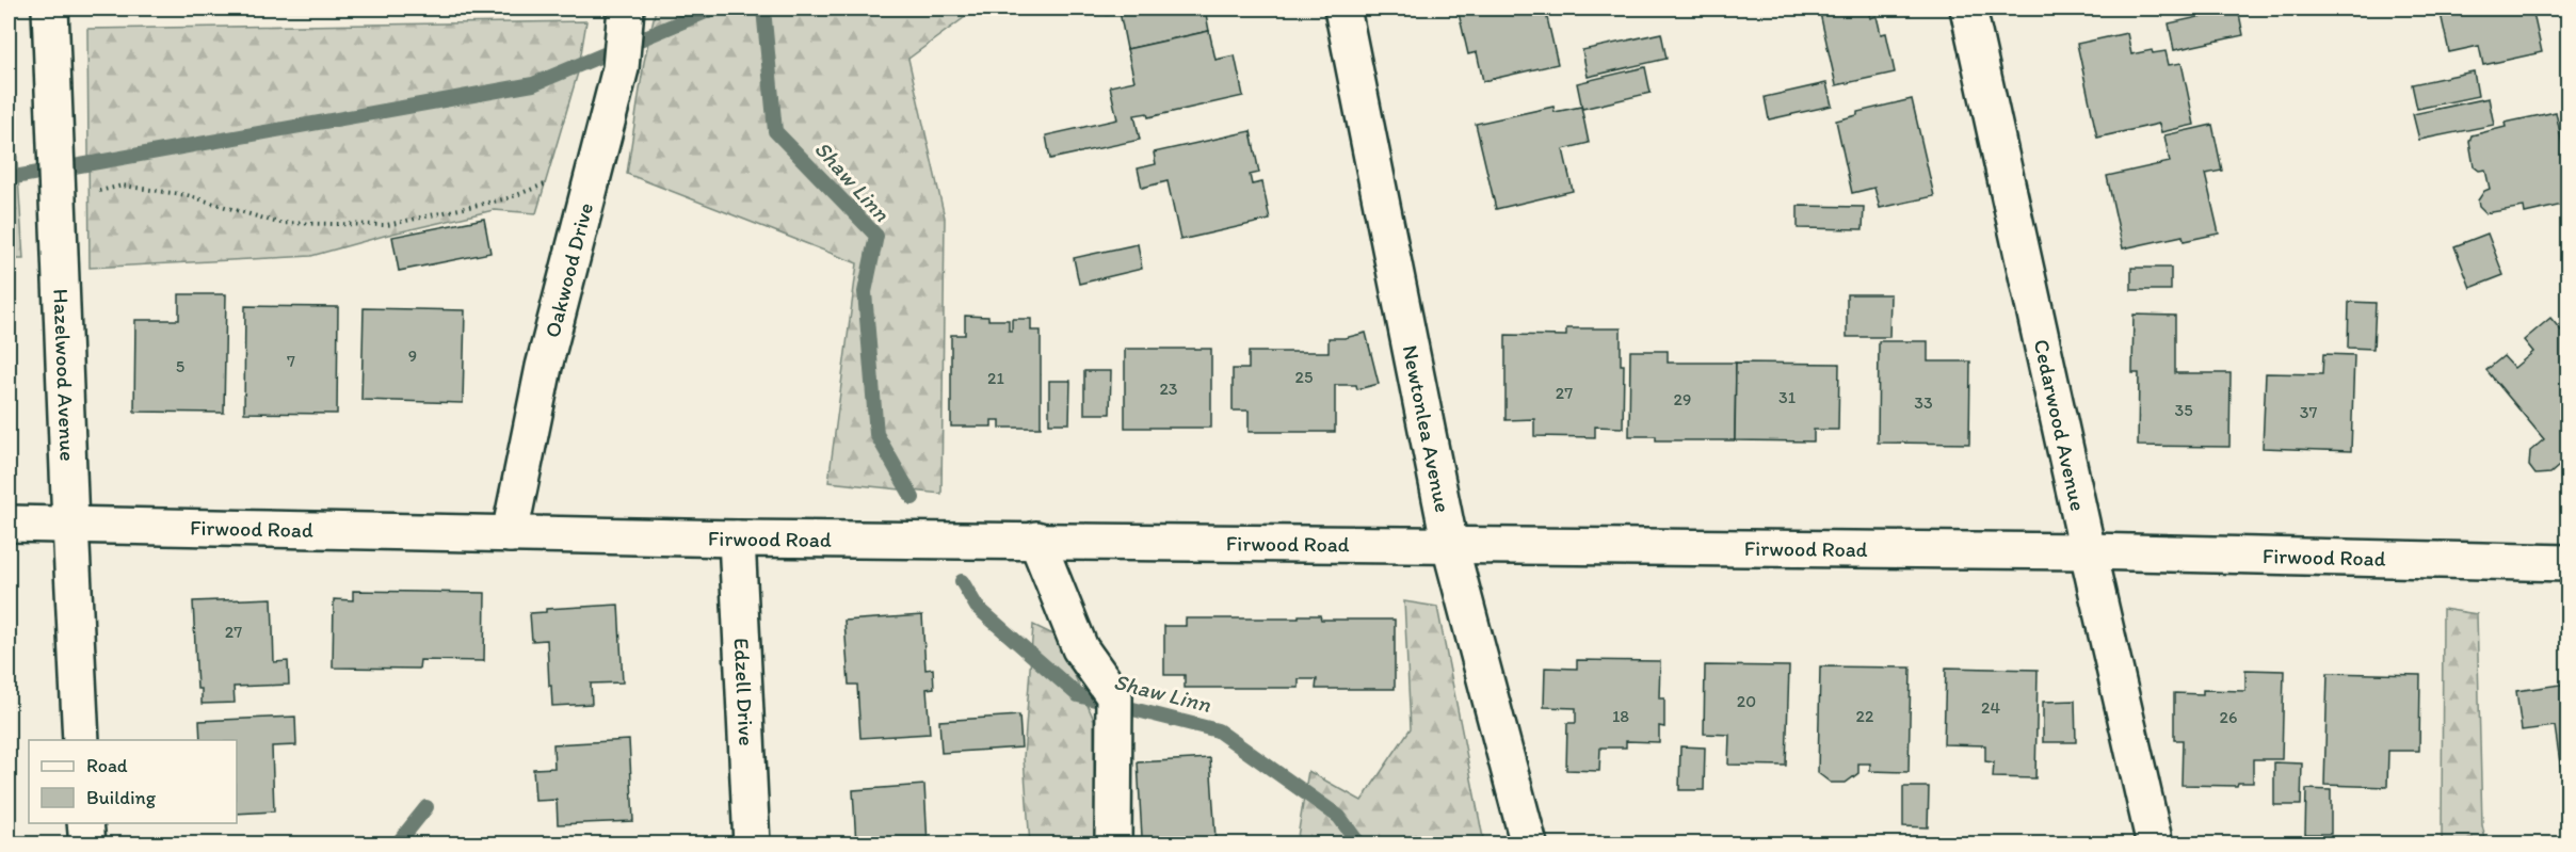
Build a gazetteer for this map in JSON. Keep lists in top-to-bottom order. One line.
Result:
{"streets":{"street":["Oakwood Drive","Hazelwood Avenue","Cedarwood Avenue","Newtonlea Avenue","Firwood Road","Edzell Drive"]},"crossings":[["Oakwood Drive","Firwood Road"],["Hazelwood Avenue","Firwood Road"],["Cedarwood Avenue","Firwood Road"],["Newtonlea Avenue","Firwood Road"],["Firwood Road","Edzell Drive"]],"water":["Shaw Linn"],"house_numbers":["9","7","5","25","21","23","27","31","29","33","35","37","27","20","24","18","22","26"],"legend":["Road","Building"]}
